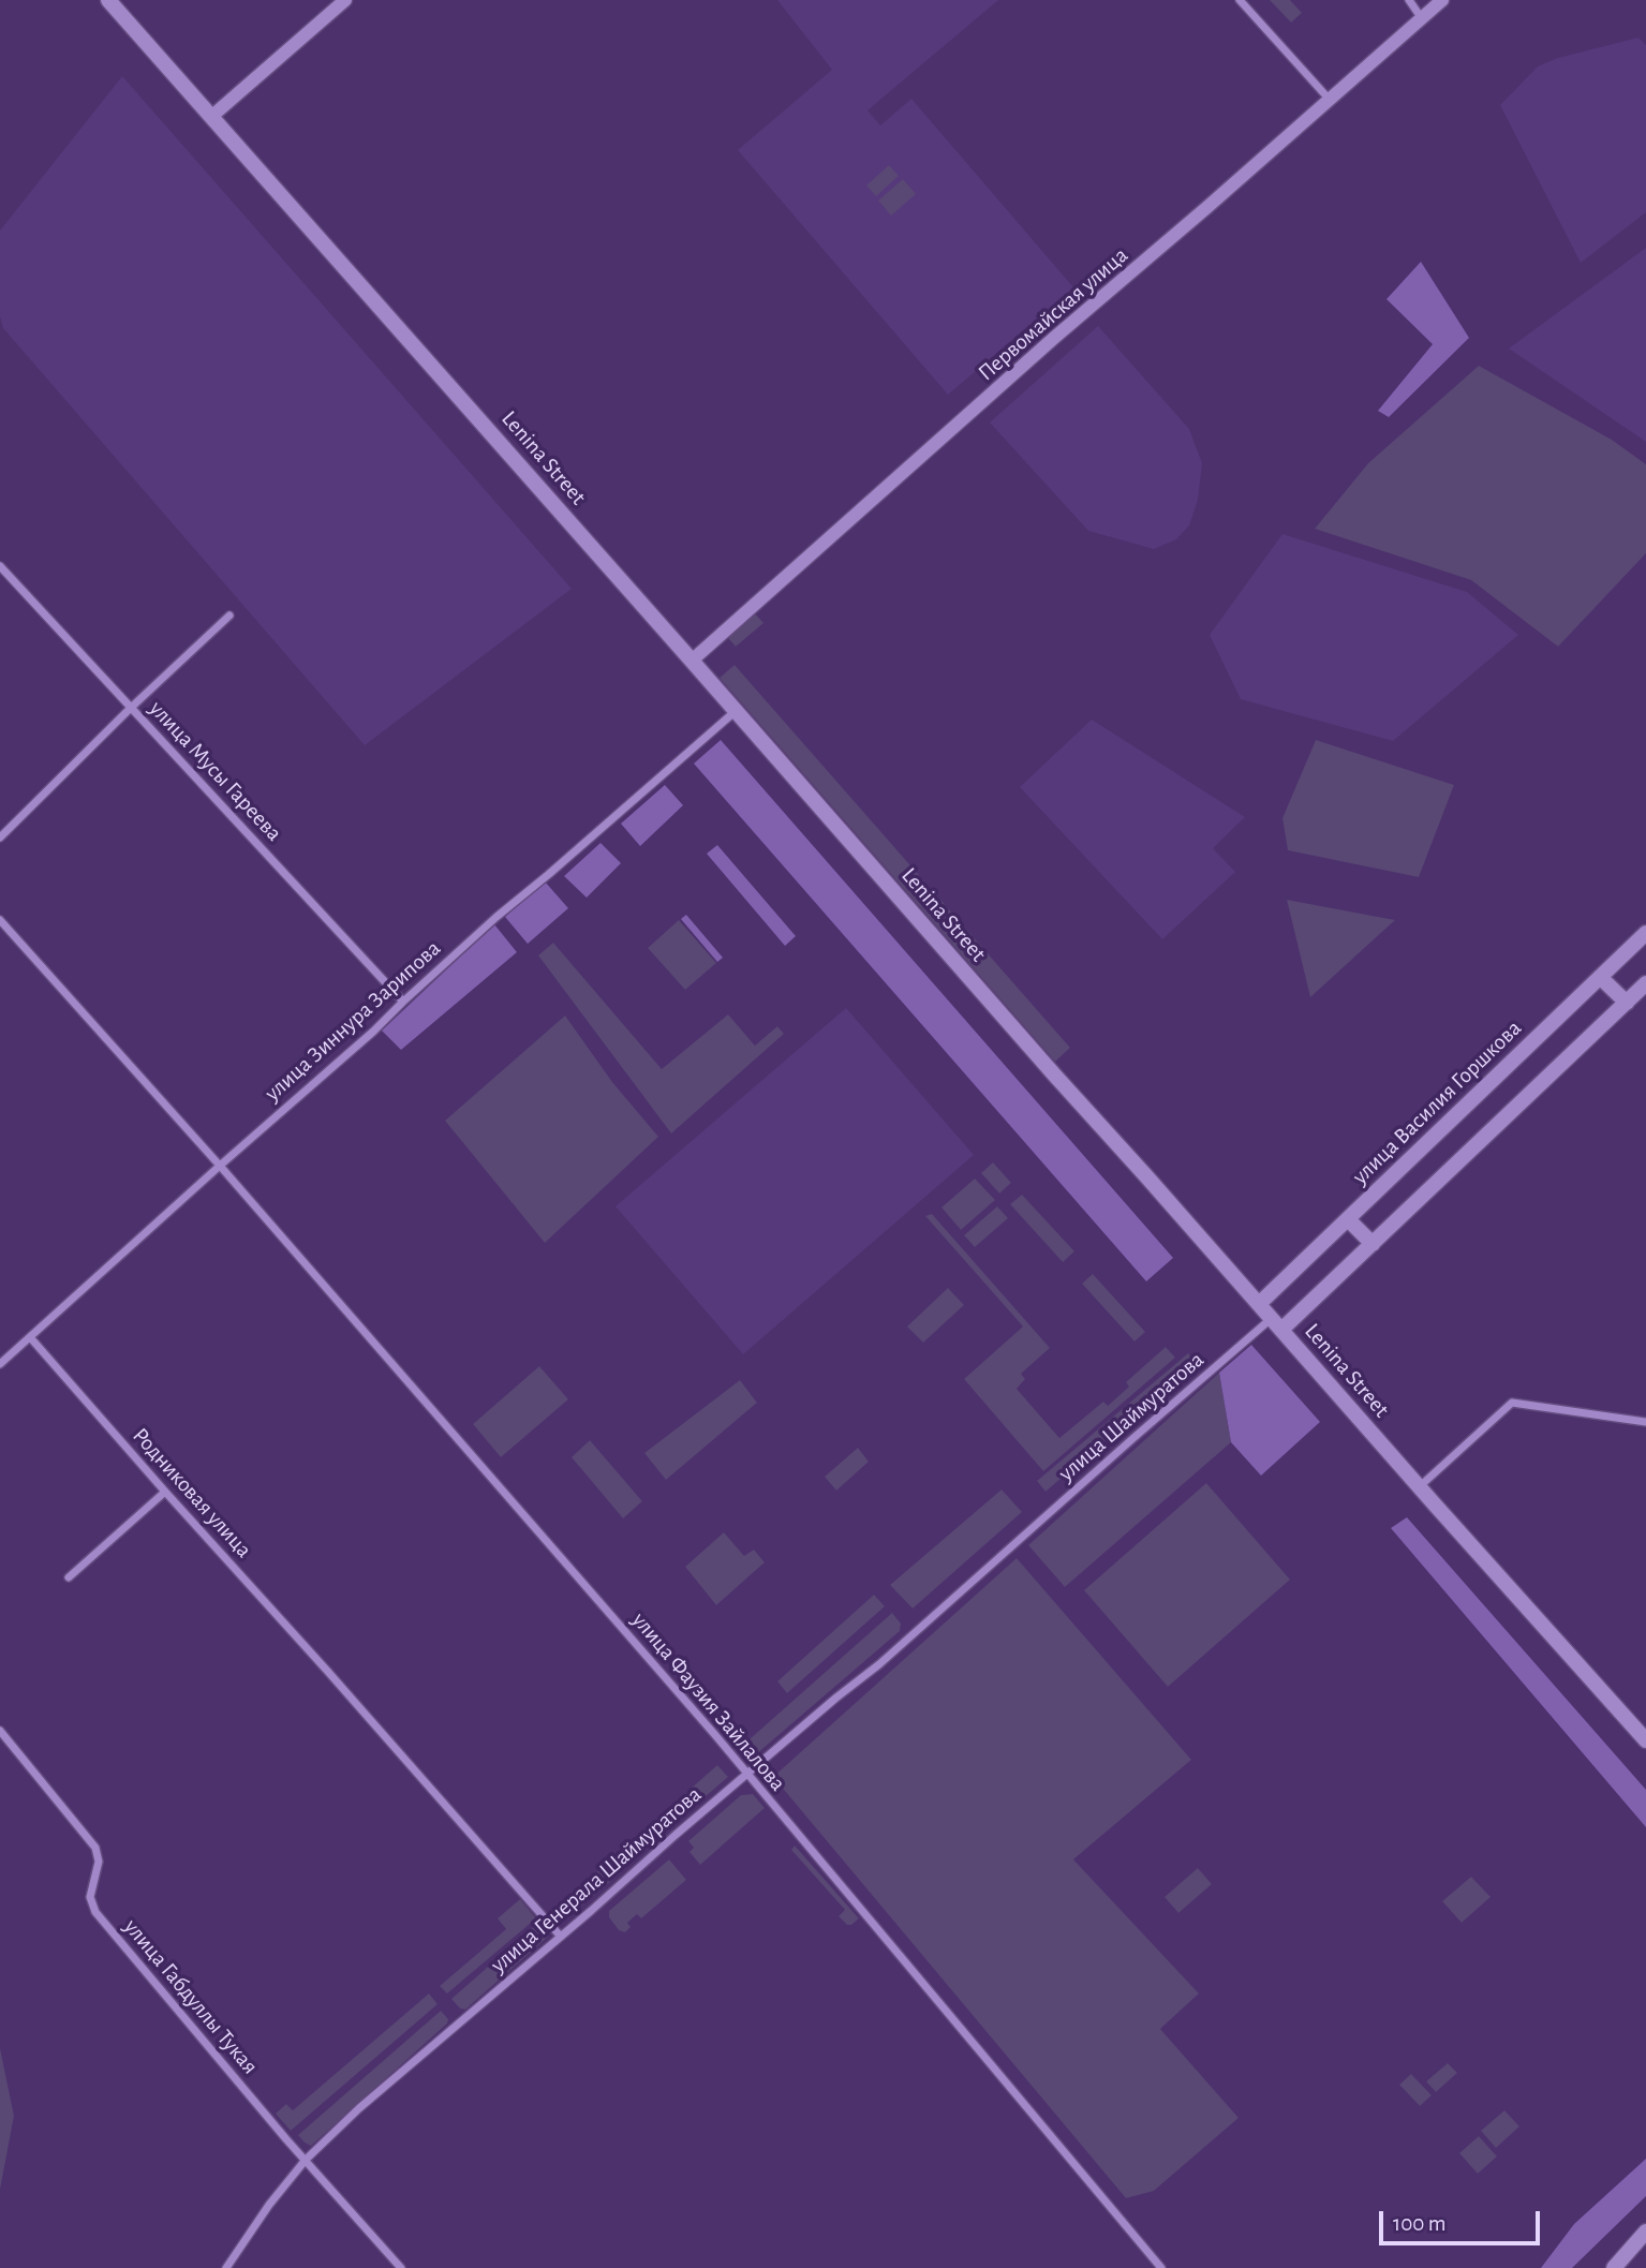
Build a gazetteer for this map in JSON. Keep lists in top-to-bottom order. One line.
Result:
{"streets":{"main road":["Lenina Street","улица Василия Горшкова"],"street":["Первомайская улица","улица Мусы Гареева","улица Зиннура Зарипова","улица Шаймуратова","Родниковая улица","улица Фаузия Зайлалова","улица Генерала Шаймуратова","улица Габдуллы Тукая"]},"crossings":[["Первомайская улица","Lenina Street"],["Lenina Street","улица Зиннура Зарипова"],["Lenina Street","улица Василия Горшкова"],["Lenina Street","улица Шаймуратова"],["улица Мусы Гареева","улица Зиннура Зарипова"],["улица Зиннура Зарипова","Родниковая улица"],["улица Зиннура Зарипова","улица Фаузия Зайлалова"],["улица Шаймуратова","улица Генерала Шаймуратова"],["Родниковая улица","улица Генерала Шаймуратова"],["улица Фаузия Зайлалова","улица Генерала Шаймуратова"],["улица Генерала Шаймуратова","улица Габдуллы Тукая"]],"scale_bar":"100 m"}
